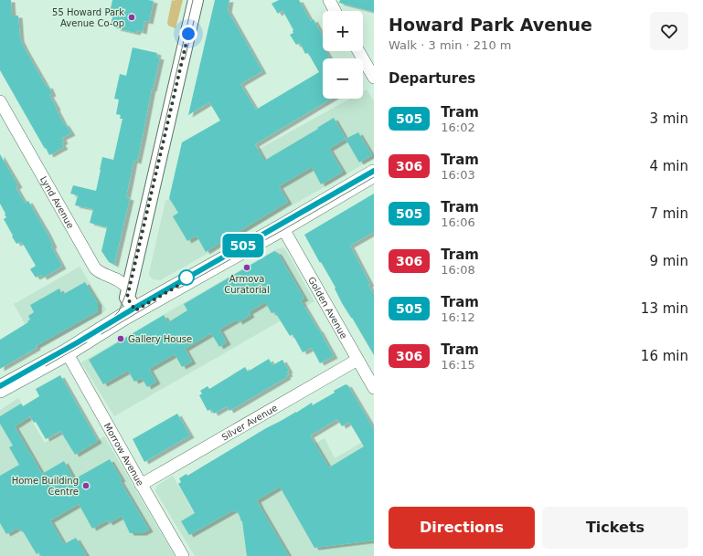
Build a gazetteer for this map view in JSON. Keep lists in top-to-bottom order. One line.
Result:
{"streets":{"street":["Lynd Avenue","Golden Avenue","Silver Avenue","Morrow Avenue"]},"crossings":[["Golden Avenue","Silver Avenue"],["Silver Avenue","Morrow Avenue"]],"places":["55 Howard Park Avenue Co-op","Armova Curatorial","Gallery House","Home Building Centre"],"lines":["tram line 505"],"page":{"on_map":"505","heading":[["Howard Park Avenue","Walk · 3 min · 210 m"],"Departures"],"map_buttons":["+","−"],"list":[{"mark":"505","name":"Tram","note":"16:02","value":"3 min"},{"mark":"306","name":"Tram","note":"16:03","value":"4 min"},{"mark":"505","name":"Tram","note":"16:06","value":"7 min"},{"mark":"306","name":"Tram","note":"16:08","value":"9 min"},{"mark":"505","name":"Tram","note":"16:12","value":"13 min"},{"mark":"306","name":"Tram","note":"16:15","value":"16 min"}],"buttons":["Directions","Tickets"]}}
